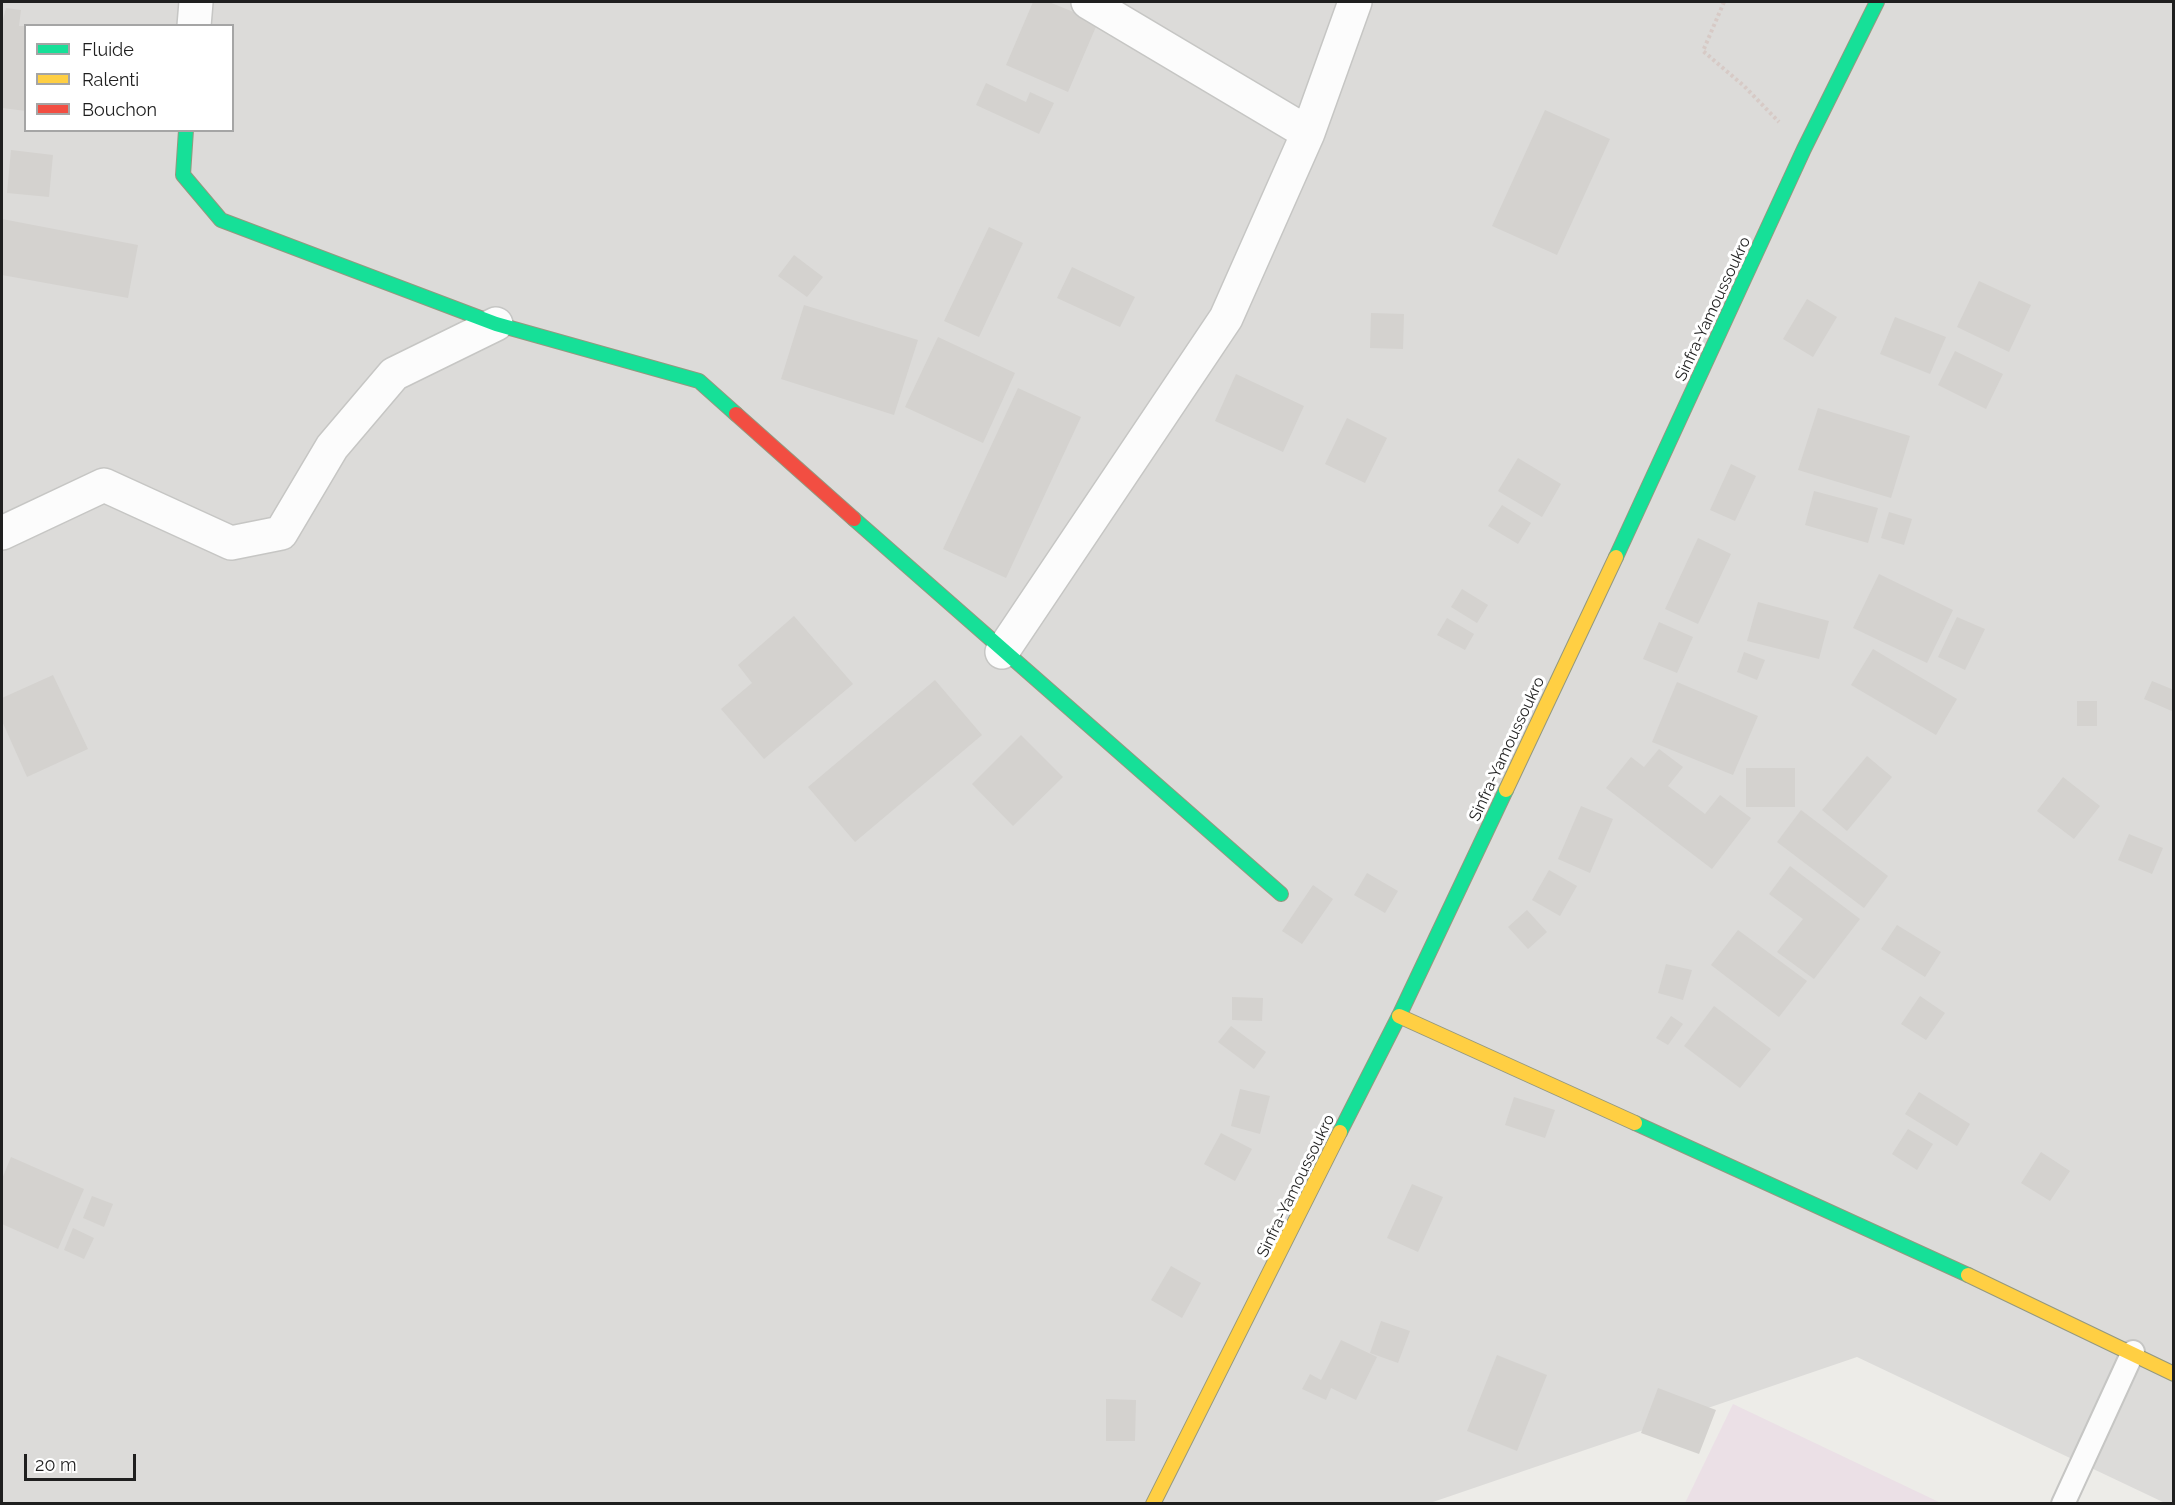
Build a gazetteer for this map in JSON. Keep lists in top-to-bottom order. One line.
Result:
{"streets":{"street":["Sinfra-Yamoussoukro"]},"legend":["Fluide","Ralenti","Bouchon"],"scale_bar":"20 m"}
